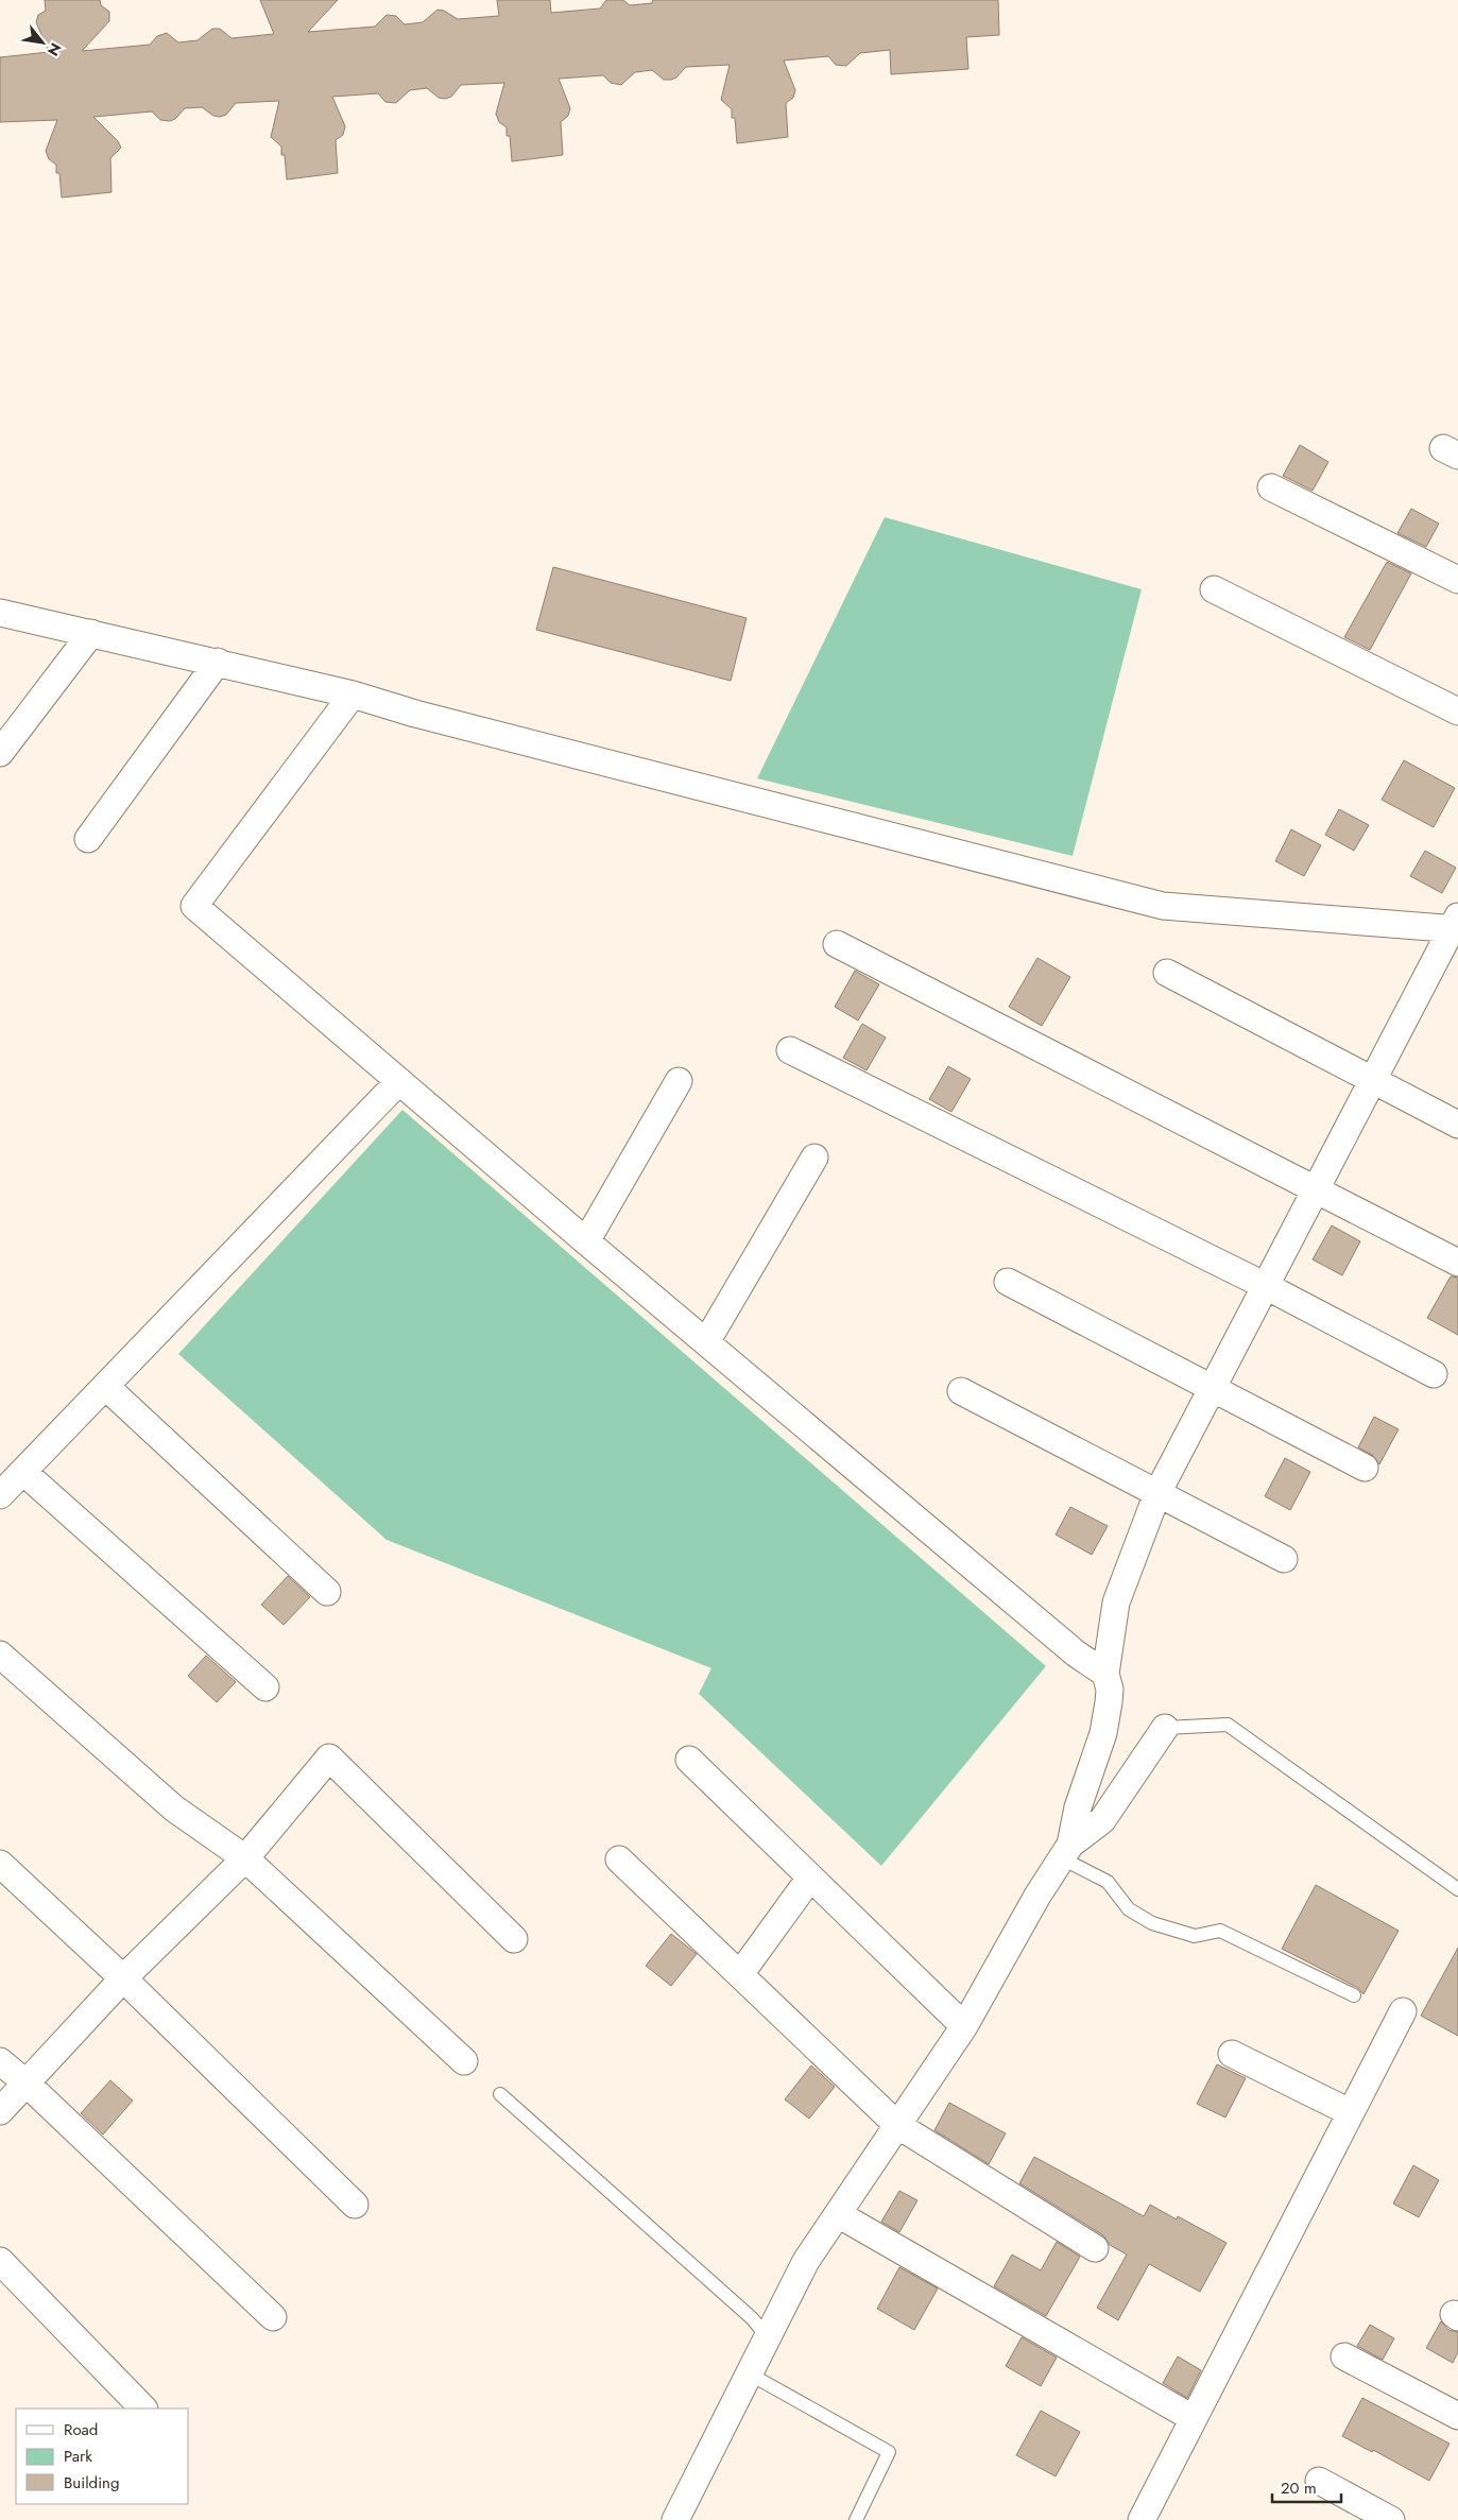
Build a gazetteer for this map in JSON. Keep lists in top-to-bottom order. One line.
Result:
{"legend":["Road","Park","Building"],"scale_bar":"20 m","north":"bottom right"}
